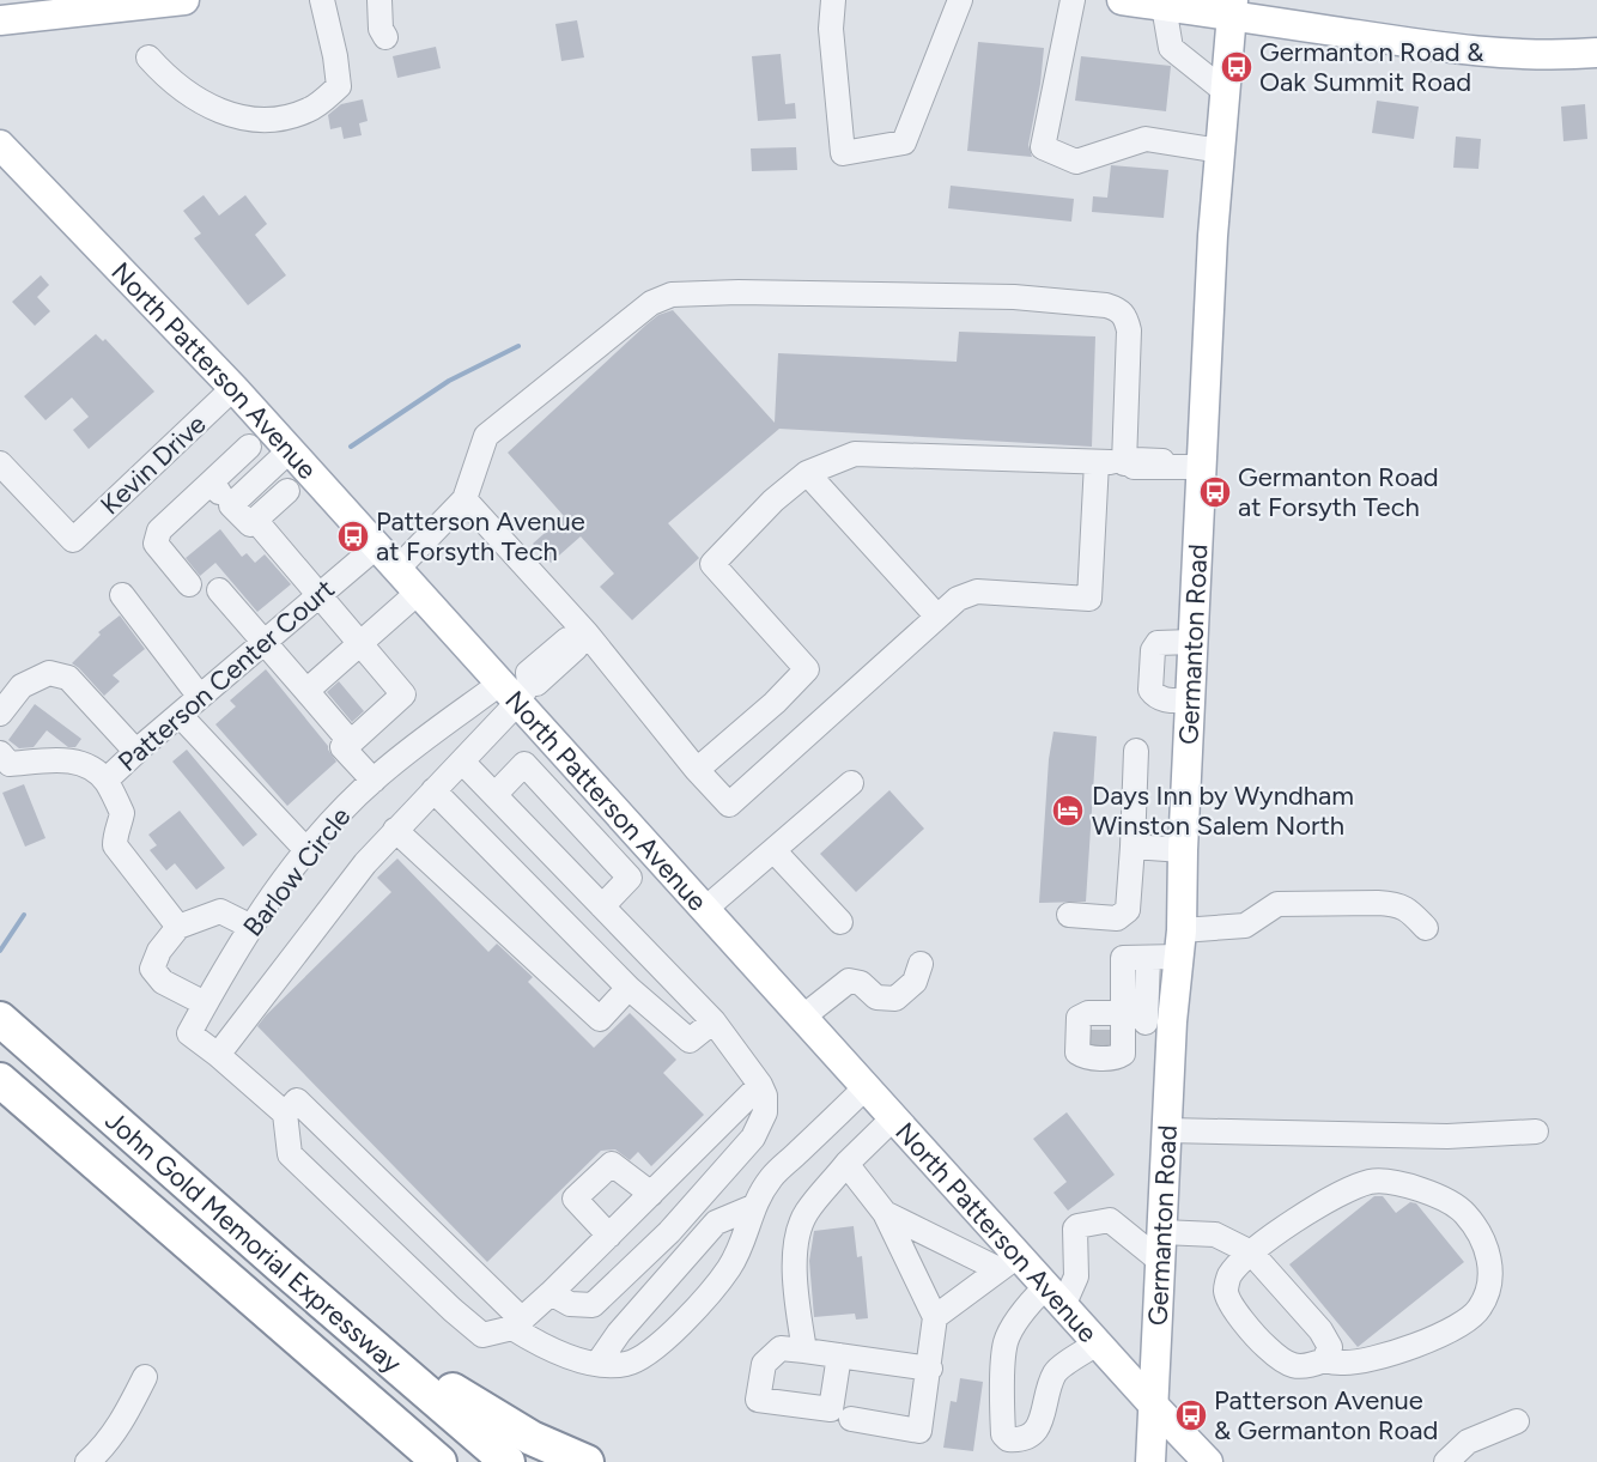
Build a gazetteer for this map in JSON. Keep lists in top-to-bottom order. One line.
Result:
{"streets":{"highway":["John Gold Memorial Expressway"],"main road":["North Patterson Avenue","Germanton Road"],"street":["Kevin Drive","Patterson Center Court","Barlow Circle"]},"crossings":[["North Patterson Avenue","Kevin Drive"],["North Patterson Avenue","Germanton Road"],["North Patterson Avenue","Patterson Center Court"],["North Patterson Avenue","Barlow Circle"]],"places":{"bus stop":["Germanton Road & Oak Summit Road","Germanton Road at Forsyth Tech","Patterson Avenue at Forsyth Tech","Patterson Avenue & Germanton Road"],"hotel":["Days Inn by Wyndham Winston Salem North"]}}
